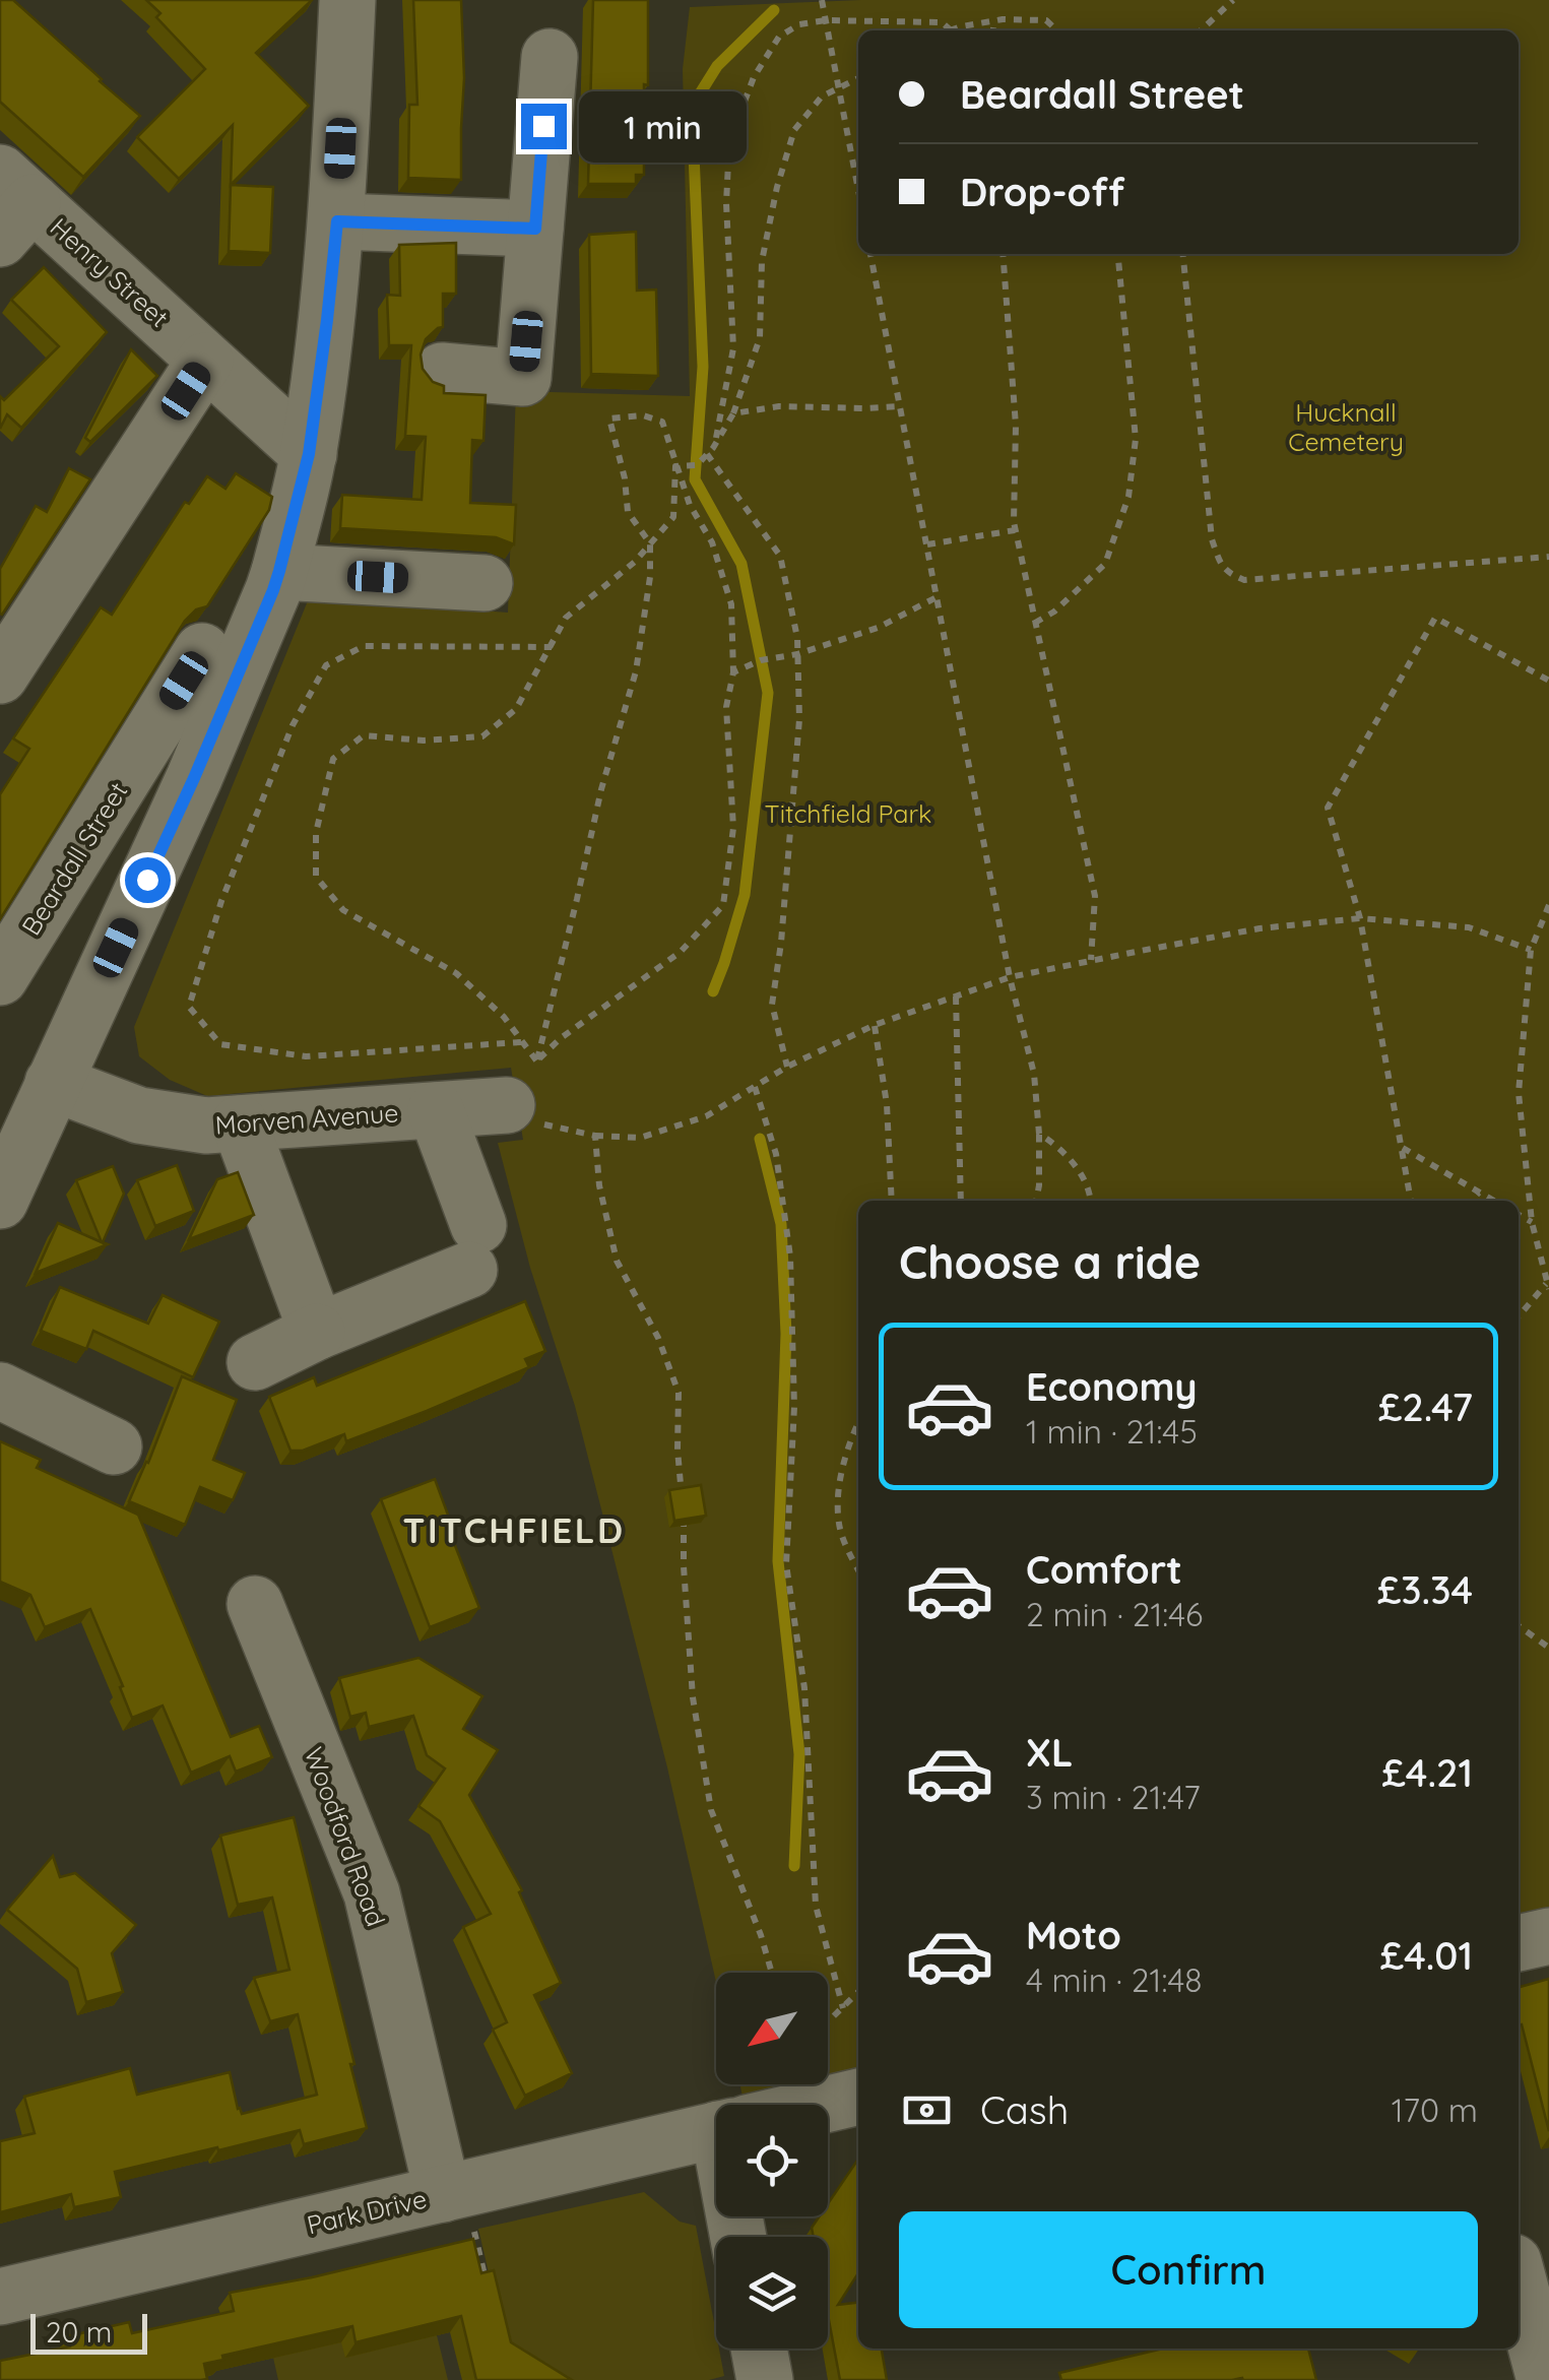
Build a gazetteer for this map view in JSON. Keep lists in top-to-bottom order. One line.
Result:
{"streets":{"street":["Henry Street","Beardall Street","Morven Avenue","Woodford Road","Park Drive"]},"crossings":[["Woodford Road","Park Drive"]],"districts":["TITCHFIELD"],"parks":["Hucknall Cemetery","Titchfield Park"],"scale_bar":"20 m","north":"bottom left","page":{"banner":["Beardall Street","Drop-off"],"bubble":"1 min","heading":"Choose a ride","list":[{"name":"Economy","note":"1 min · 21:45","value":"£2.47"},{"name":"Comfort","note":"2 min · 21:46","value":"£3.34"},{"name":"XL","note":"3 min · 21:47","value":"£4.21"},{"name":"Moto","note":"4 min · 21:48","value":"£4.01"}],"pay":["Cash","170 m"],"buttons":"Confirm","scale":"20 m"}}
